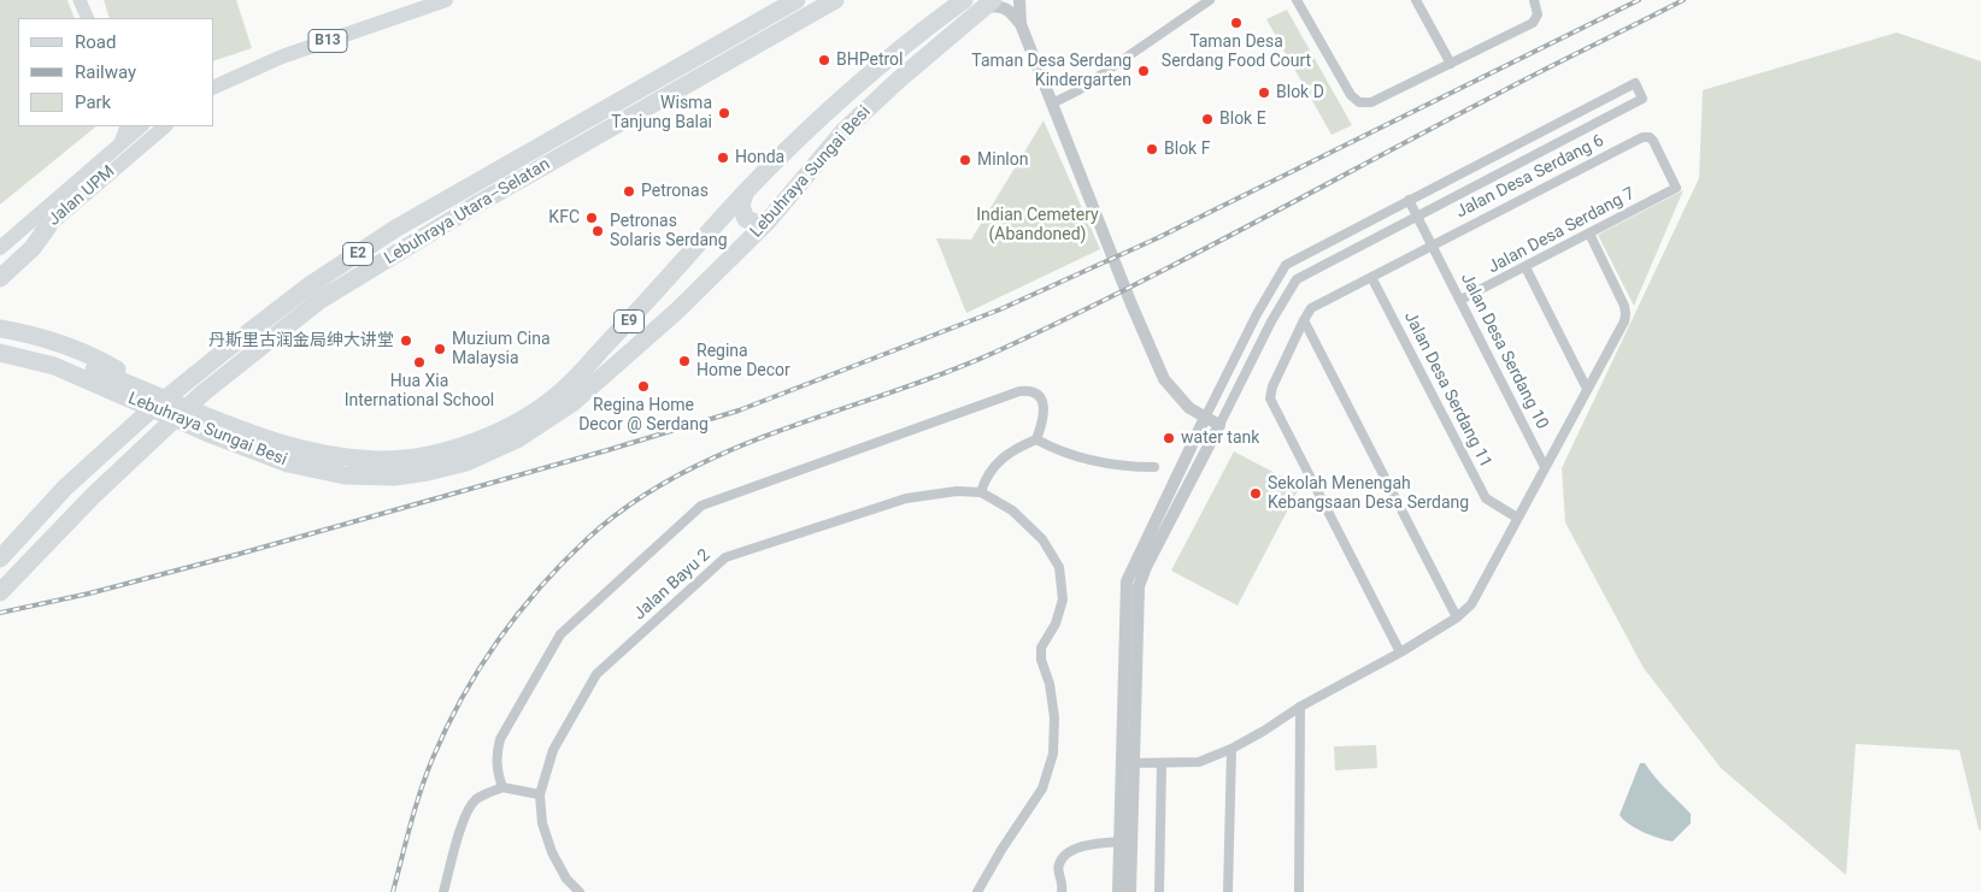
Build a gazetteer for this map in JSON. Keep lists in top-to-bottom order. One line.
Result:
{"streets":{"highway":["Lebuhraya Sungai Besi","Lebuhraya Utara–Selatan","E2","E9"],"main road":["B13","Jalan UPM"],"street":["Jalan Desa Serdang 6","Jalan Desa Serdang 7","Jalan Desa Serdang 10","Jalan Desa Serdang 11","Jalan Bayu 2"]},"crossings":[["Jalan Desa Serdang 6","Jalan Desa Serdang 7"],["Jalan Desa Serdang 6","Jalan Desa Serdang 10"],["Jalan Desa Serdang 6","Jalan Desa Serdang 11"],["Jalan Desa Serdang 7","Jalan Desa Serdang 10"]],"parks":["Indian Cemetery (Abandoned)"],"places":["Taman Desa Serdang Food Court","BHPetrol","Taman Desa Serdang Kindergarten","Blok D","Wisma Tanjung Balai","Blok E","Blok F","Honda","Minlon","Petronas","KFC","Petronas Solaris Serdang","丹斯里古润金局绅大讲堂","Muzium Cina Malaysia","Regina Home Decor","Hua Xia International School","Regina Home Decor @ Serdang","water tank","Sekolah Menengah Kebangsaan Desa Serdang"],"legend":["Road","Railway","Park"]}
